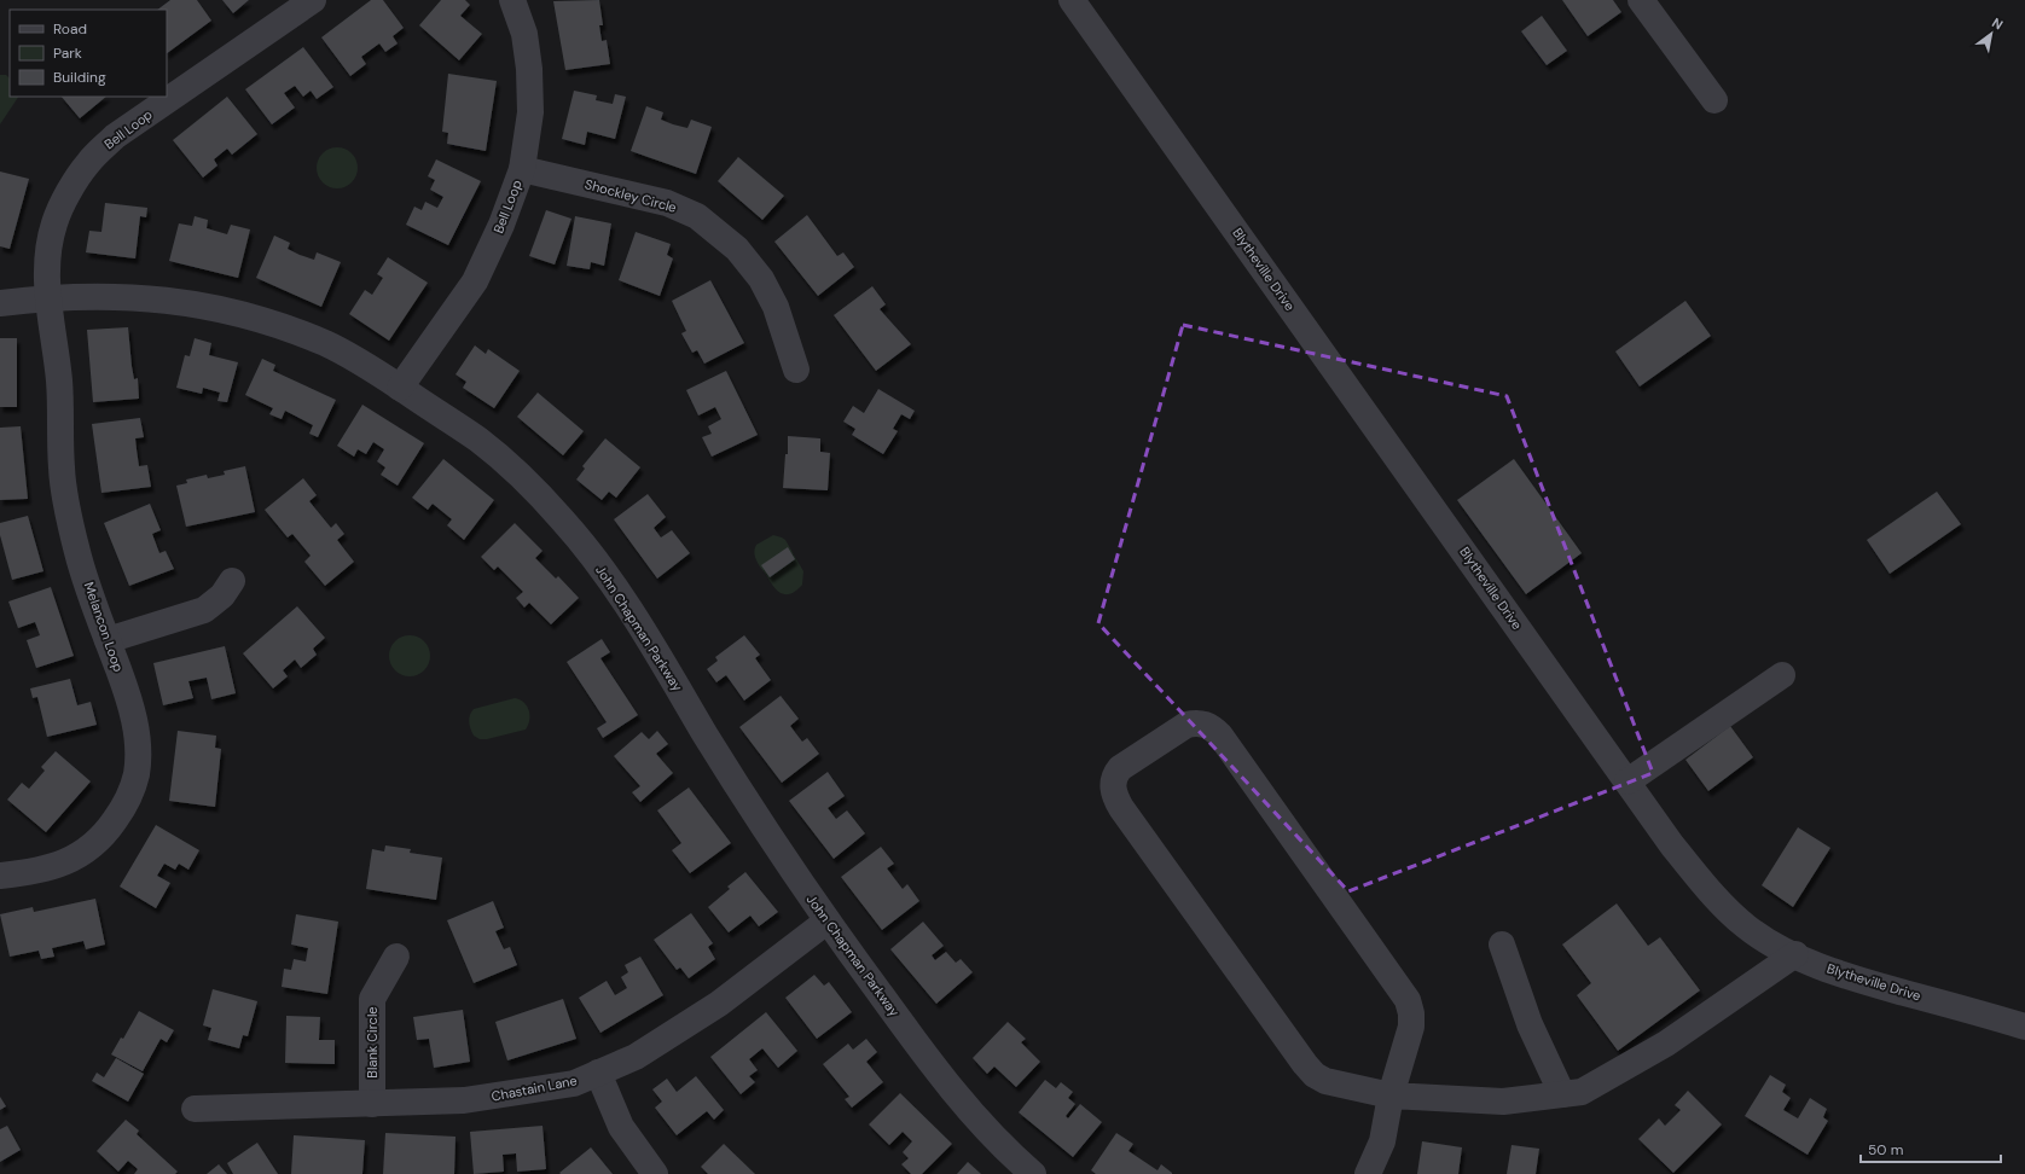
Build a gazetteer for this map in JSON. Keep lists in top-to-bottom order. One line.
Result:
{"streets":{"street":["Bell Loop","Shockley Circle","Blytheville Drive","Melancon Loop","John Chapman Parkway","Blank Circle","Chastain Lane"]},"crossings":[["Bell Loop","Shockley Circle"],["Bell Loop","Melancon Loop"],["Bell Loop","John Chapman Parkway"],["Melancon Loop","John Chapman Parkway"],["John Chapman Parkway","Chastain Lane"],["Blank Circle","Chastain Lane"]],"legend":["Road","Park","Building"],"scale_bar":"50 m","north":"top right"}
